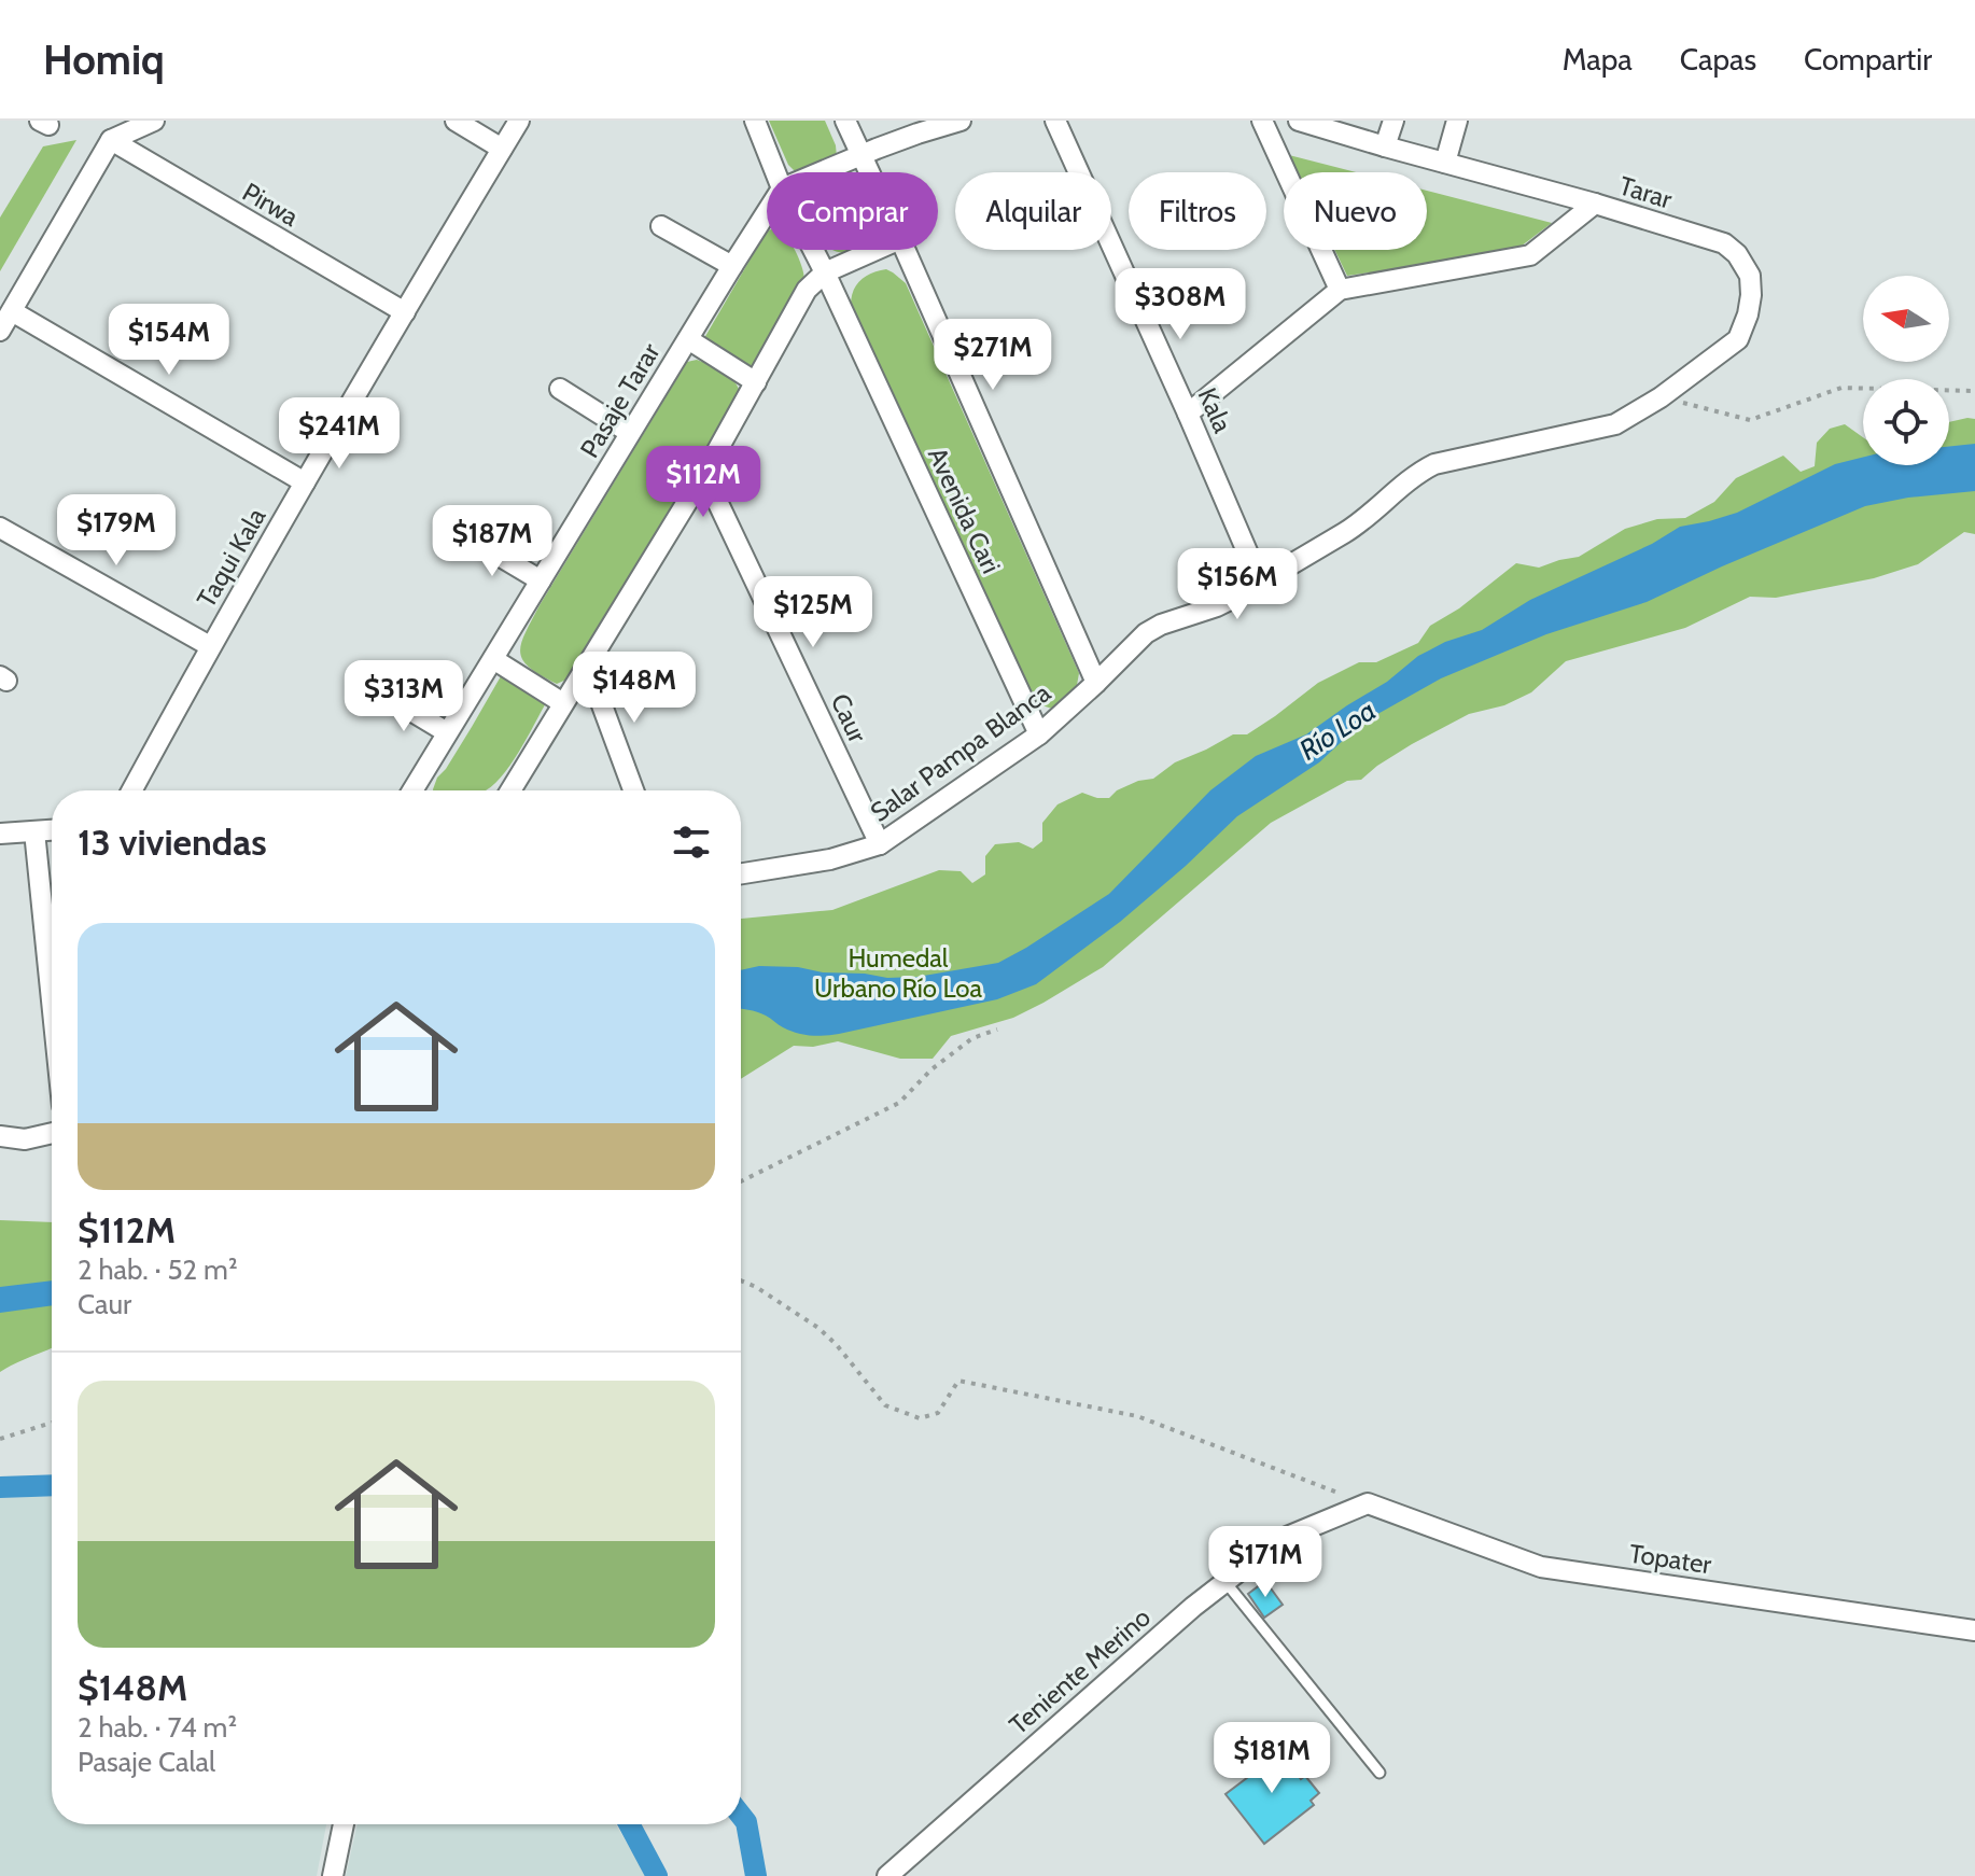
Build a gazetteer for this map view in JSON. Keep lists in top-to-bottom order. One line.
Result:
{"streets":{"street":["Tarar","Pirwa","Pasaje Tarar","Kala","Avenida Cari","Taqui Kala","Caur","Salar Pampa Blanca","Topater","Teniente Merino"]},"crossings":[["Tarar","Salar Pampa Blanca"],["Pirwa","Taqui Kala"],["Kala","Salar Pampa Blanca"],["Avenida Cari","Salar Pampa Blanca"],["Caur","Salar Pampa Blanca"],["Topater","Teniente Merino"]],"water":["Río Loa"],"parks":["Humedal Urbano Río Loa"],"north":"left","page":{"header":"Homiq","nav":["Mapa","Capas","Compartir"],"chip":["Comprar","Alquilar","Filtros","Nuevo"],"price":["$308M","$154M","$271M","$241M","$112M","$179M","$187M","$156M","$125M","$148M","$313M","$171M","$181M"],"heading":"13 viviendas","list":[{"name":"$112M","note":"2 hab. · 52 m² · Caur"},{"name":"$148M","note":"2 hab. · 74 m² · Pasaje Calal"}]}}
